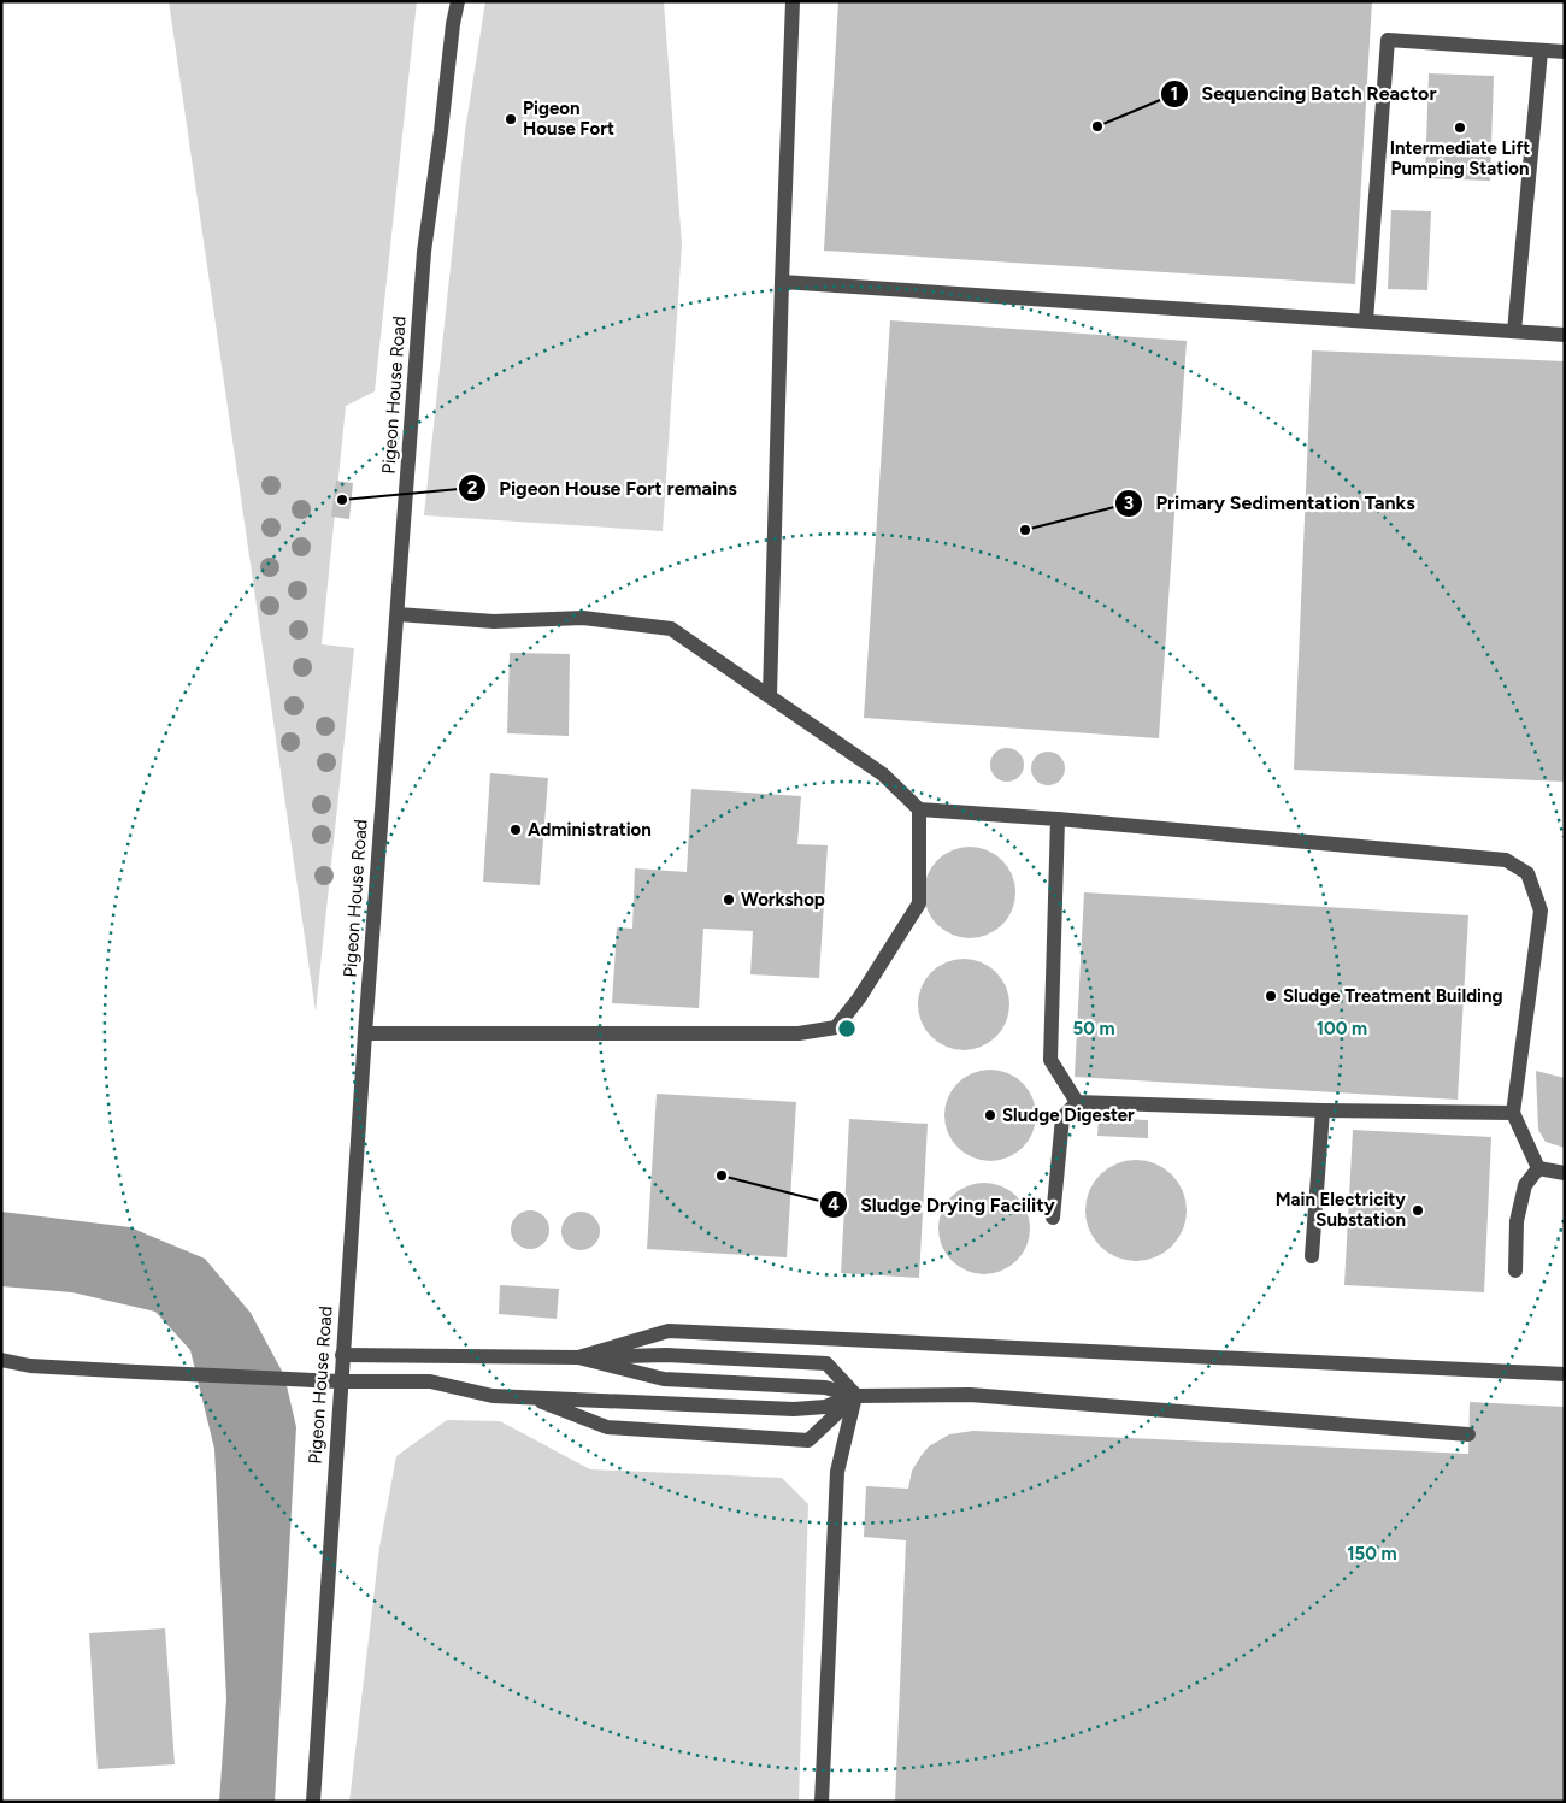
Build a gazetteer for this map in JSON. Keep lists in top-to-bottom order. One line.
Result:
{"streets":{"street":["Pigeon House Road"]},"places":["Pigeon House Fort","Sequencing Batch Reactor","Intermediate Lift Pumping Station","Pigeon House Fort remains","Primary Sedimentation Tanks","Administration","Workshop","Sludge Treatment Building","Sludge Digester","Sludge Drying Facility","Main Electricity Substation"],"rings":["50 m","100 m","150 m"]}
